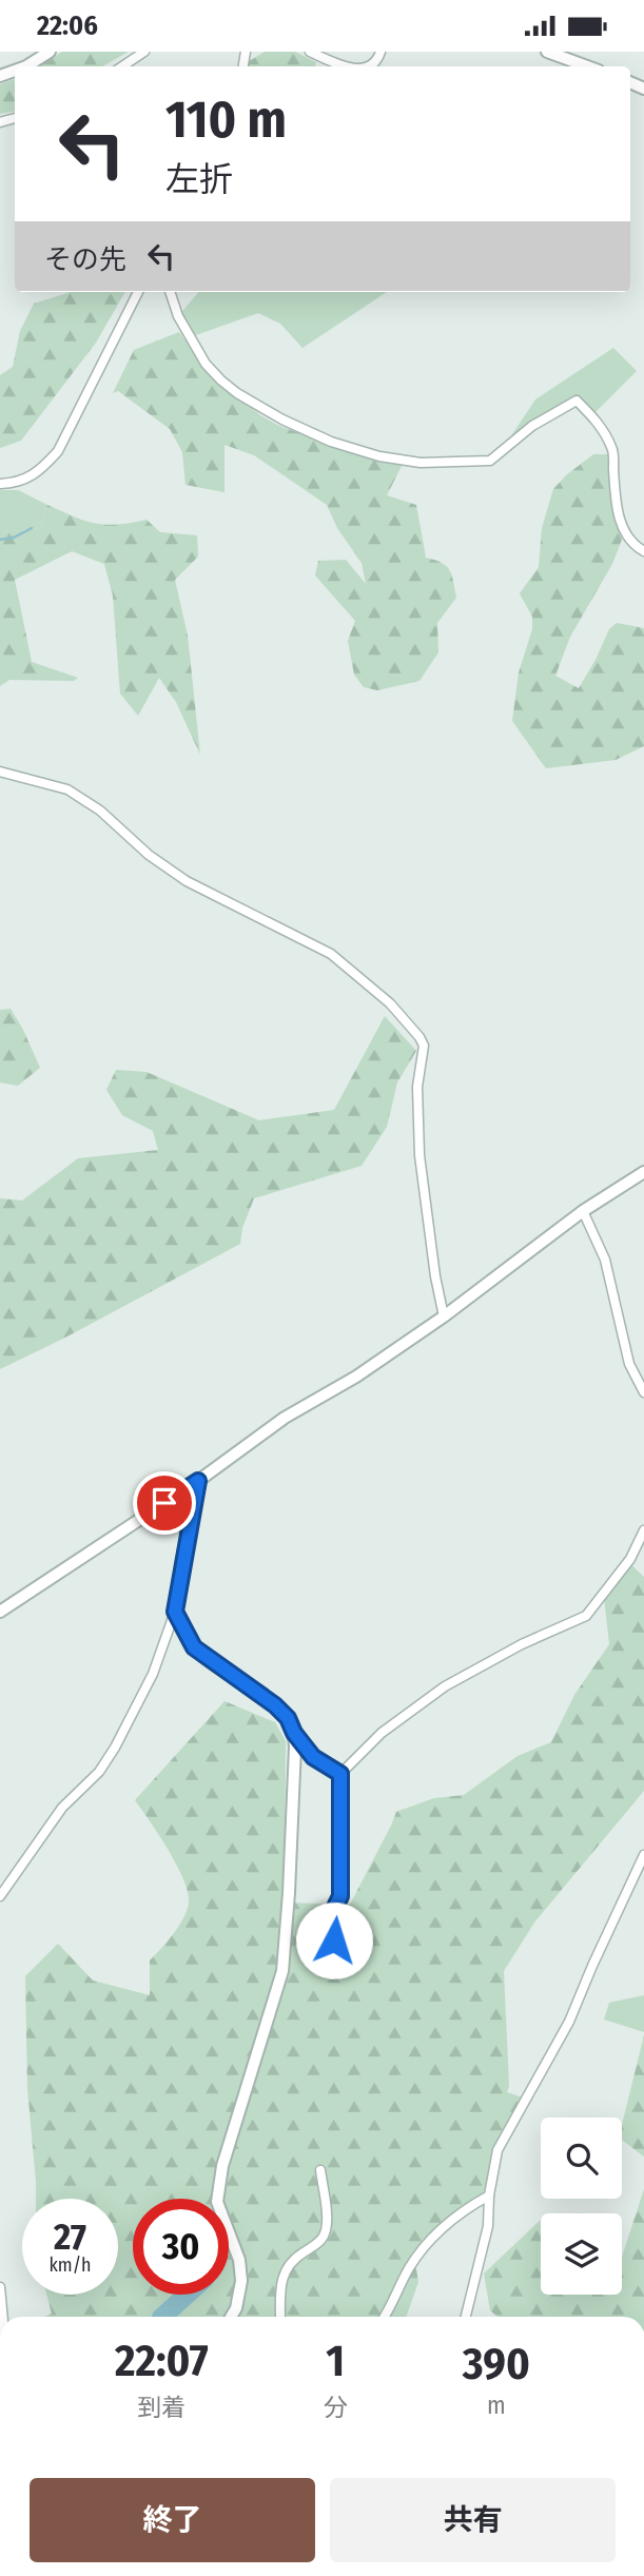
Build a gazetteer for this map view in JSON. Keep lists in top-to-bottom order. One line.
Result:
{"page":{"status":"22:06","turn":["110 m","左折"],"then":"その先","speed":"27 km/h","limit":"30","eta":["22:07","到着","1","分","390","m"],"buttons":["終了","共有"]}}
